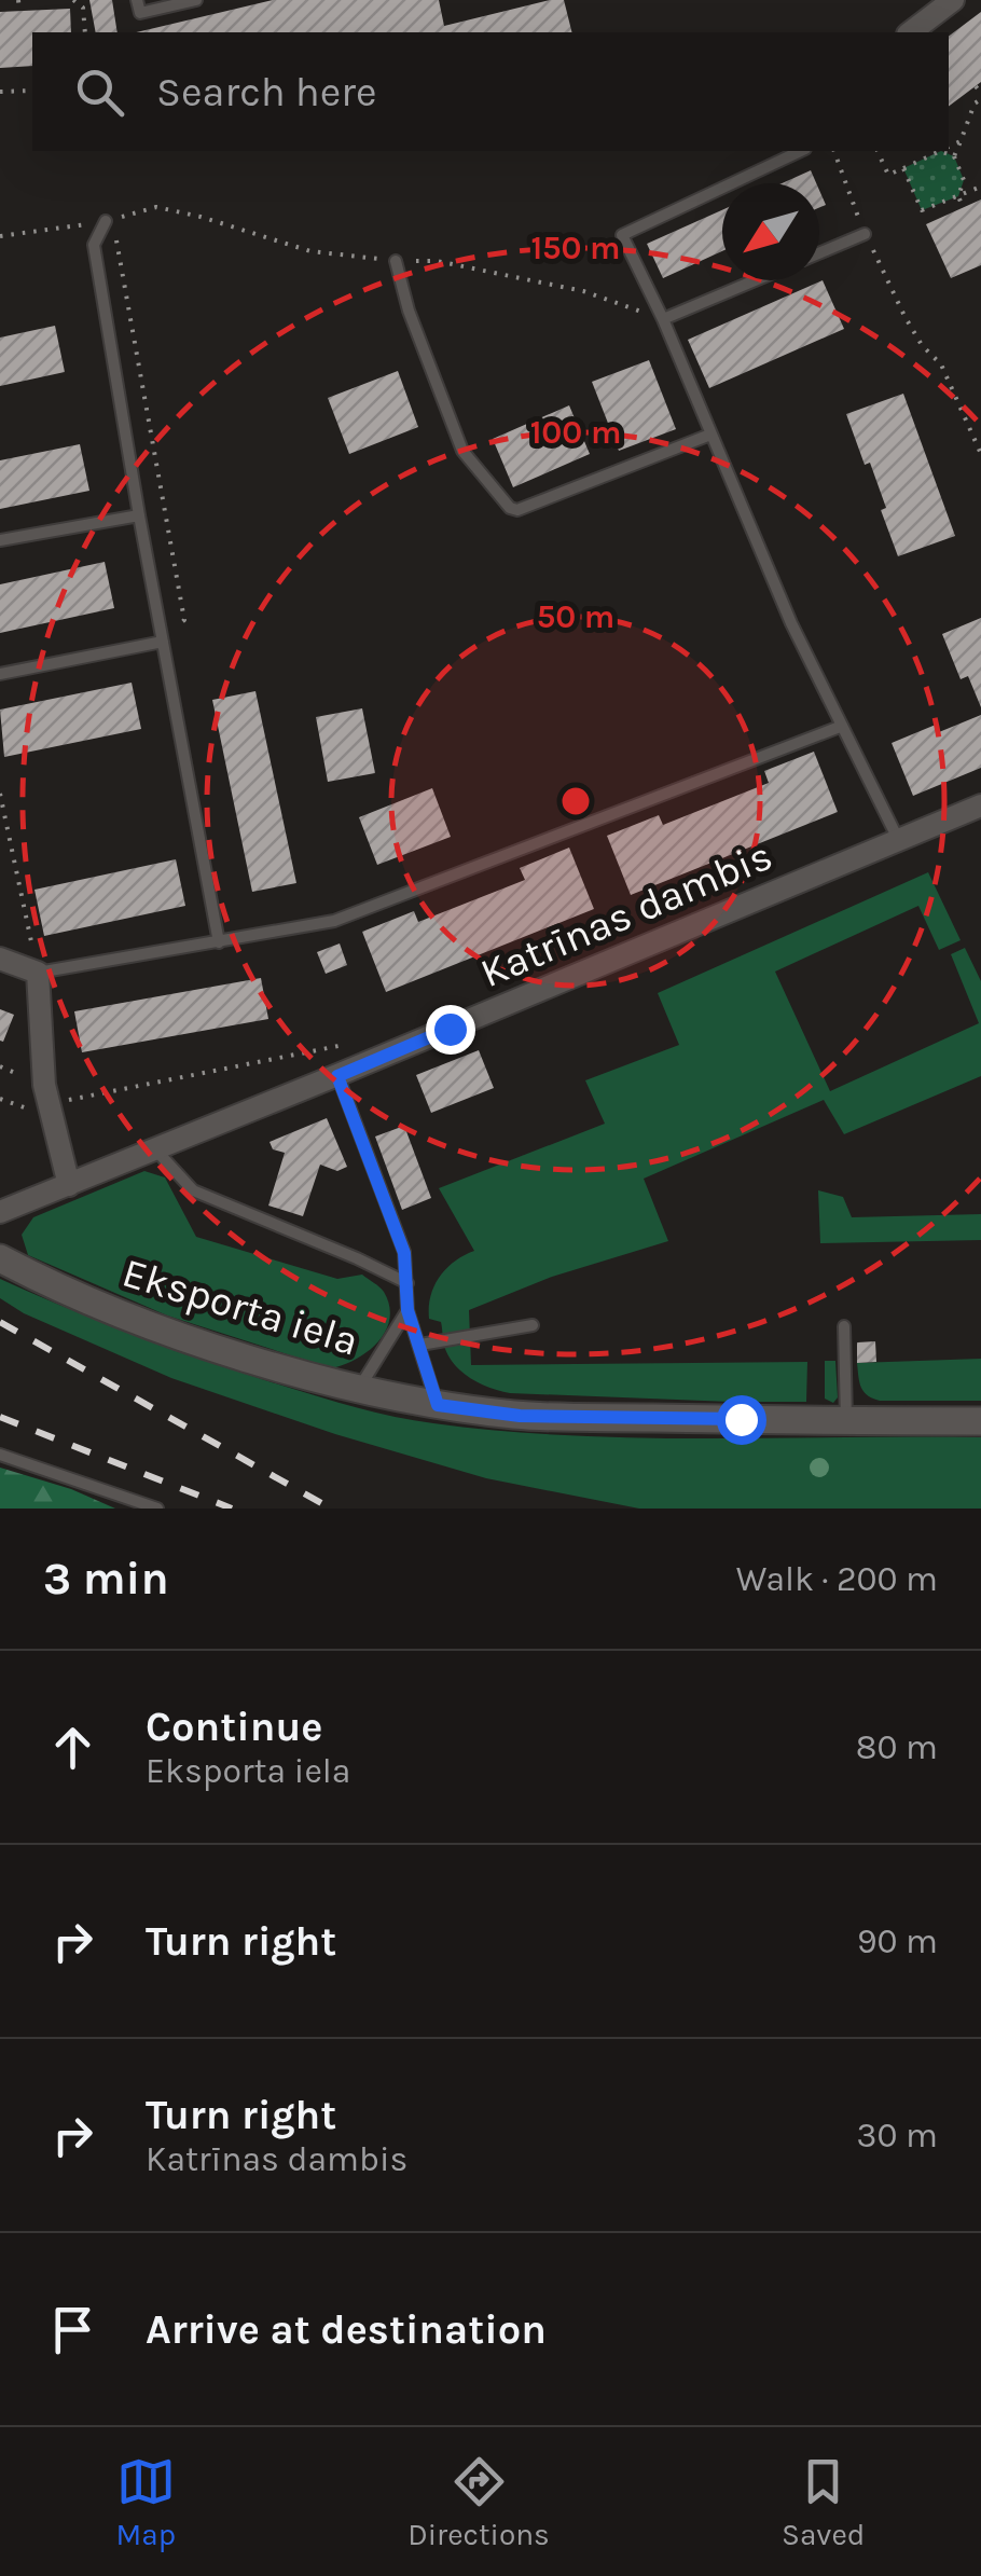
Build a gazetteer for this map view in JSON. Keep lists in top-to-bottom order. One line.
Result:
{"streets":{"street":["Katrīnas dambis","Eksporta iela"]},"north":"bottom left","page":{"search":"Search here","heading":["3 min","Walk · 200 m"],"list":[["Continue","Eksporta iela","80 m"],["Turn right","90 m"],["Turn right","Katrīnas dambis","30 m"],"Arrive at destination"],"nav":["Map","Directions","Saved"]},"rings":["150 m","100 m","50 m"]}
